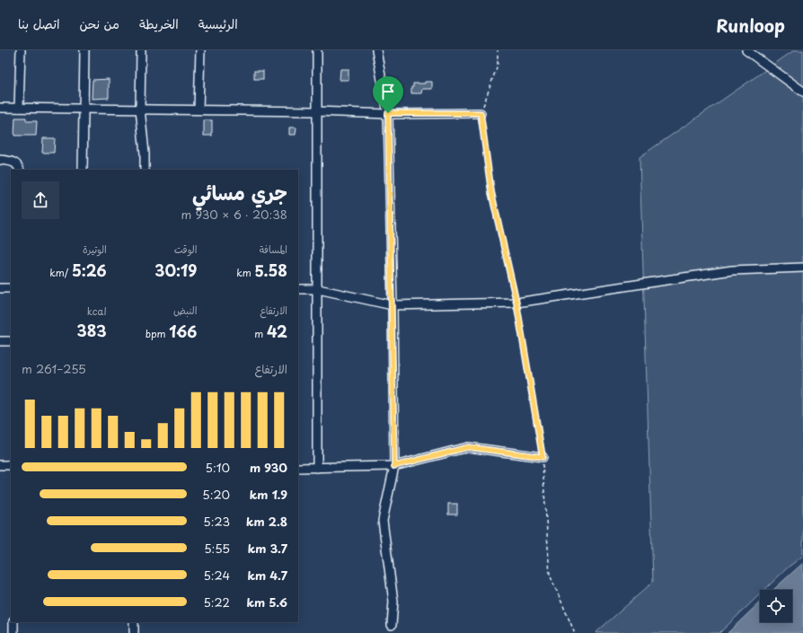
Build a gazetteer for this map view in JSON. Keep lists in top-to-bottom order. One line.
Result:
{"page":{"header":"Runloop","nav":["الرئيسية","الخريطة","من نحن","اتصل بنا"],"heading":["جري مسائي","20:38 · 6 × 930 m"],"stats":[["المسافة","5.58 km"],["الوقت","30:19"],["الوتيرة","5:26 /km"],["الارتفاع","42 m"],["النبض","166 bpm"],["kcal","383"]],"chart":["الارتفاع","255–261 m"],"list":[{"name":"930 m","note":"5:10"},{"name":"1.9 km","note":"5:20"},{"name":"2.8 km","note":"5:23"},{"name":"3.7 km","note":"5:55"},{"name":"4.7 km","note":"5:24"},{"name":"5.6 km","note":"5:22"}]}}
